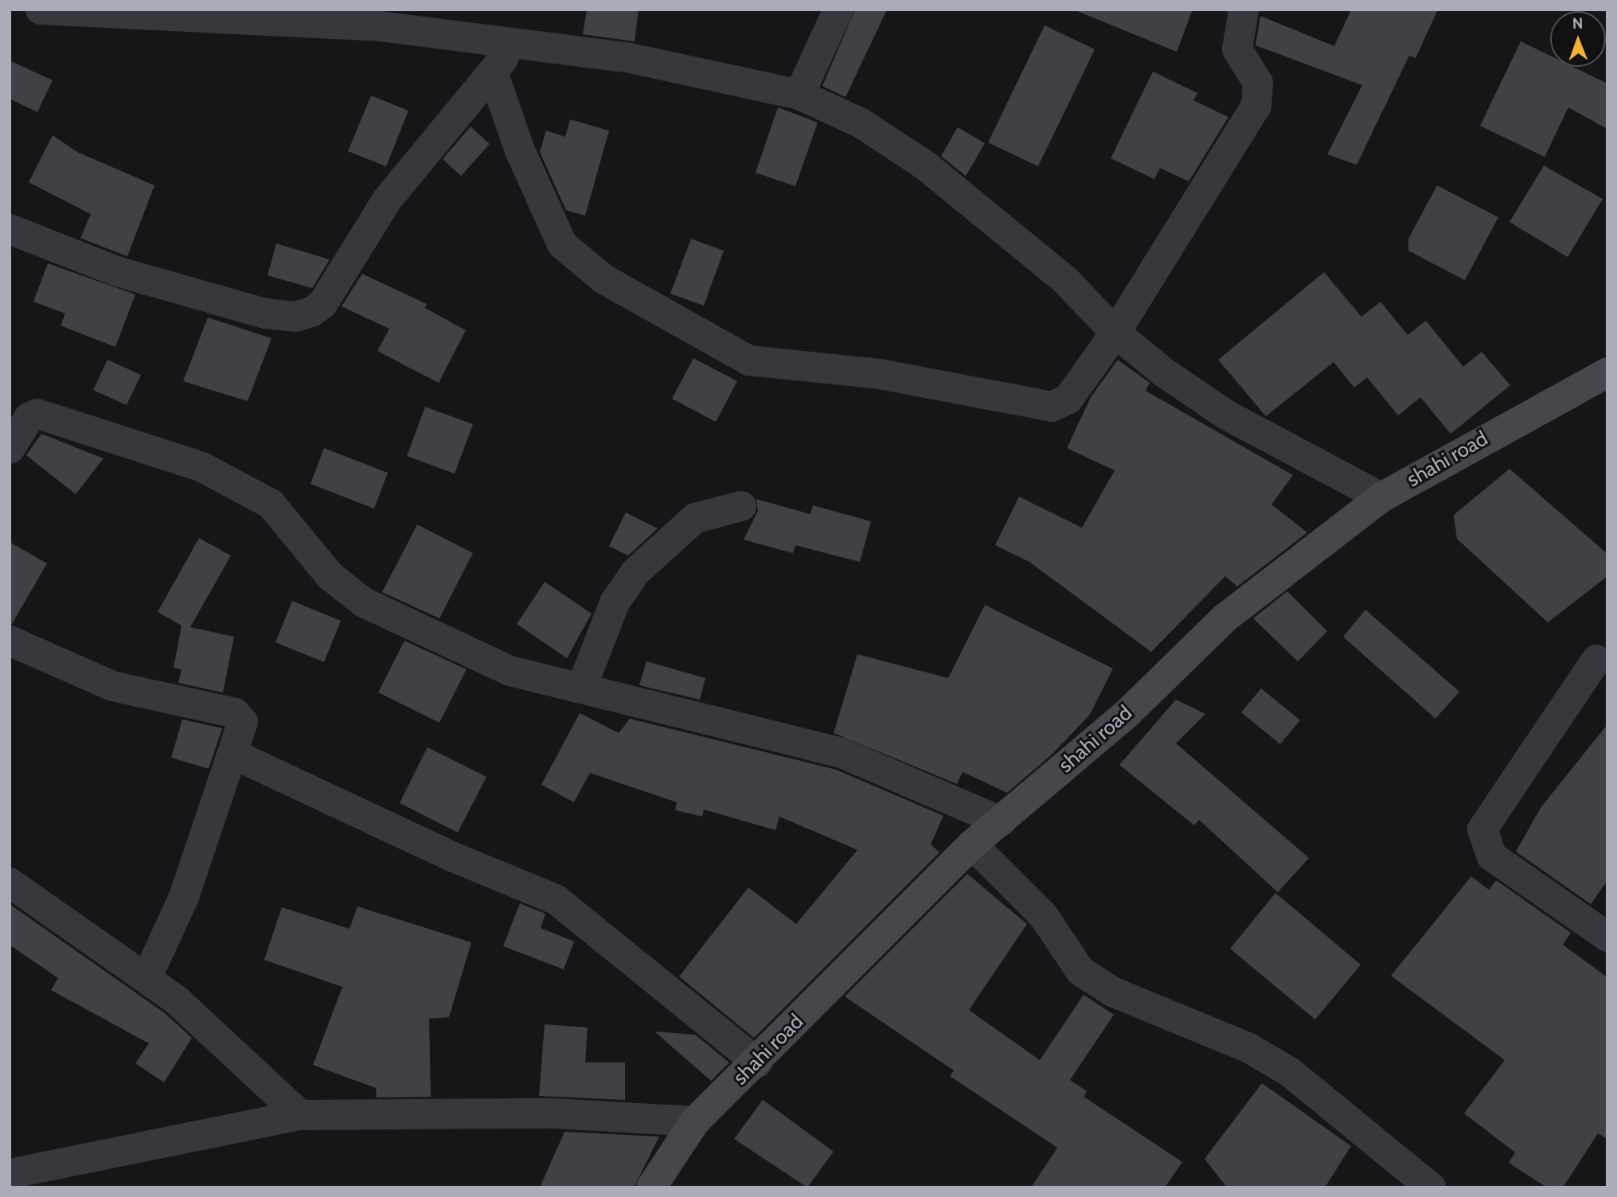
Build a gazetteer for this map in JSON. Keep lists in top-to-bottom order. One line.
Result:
{"streets":{"street":["shahi road"]},"north":"top"}
